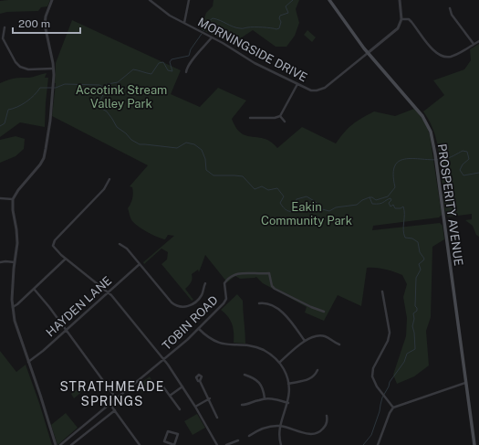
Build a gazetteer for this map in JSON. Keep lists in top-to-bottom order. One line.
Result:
{"streets":{"main road":["PROSPERITY AVENUE"],"street":["MORNINGSIDE DRIVE","HAYDEN LANE","TOBIN ROAD"]},"crossings":[["MORNINGSIDE DRIVE","PROSPERITY AVENUE"]],"districts":["STRATHMEADE SPRINGS"],"parks":["Accotink Stream Valley Park","Eakin Community Park"],"scale_bar":"200 m"}
